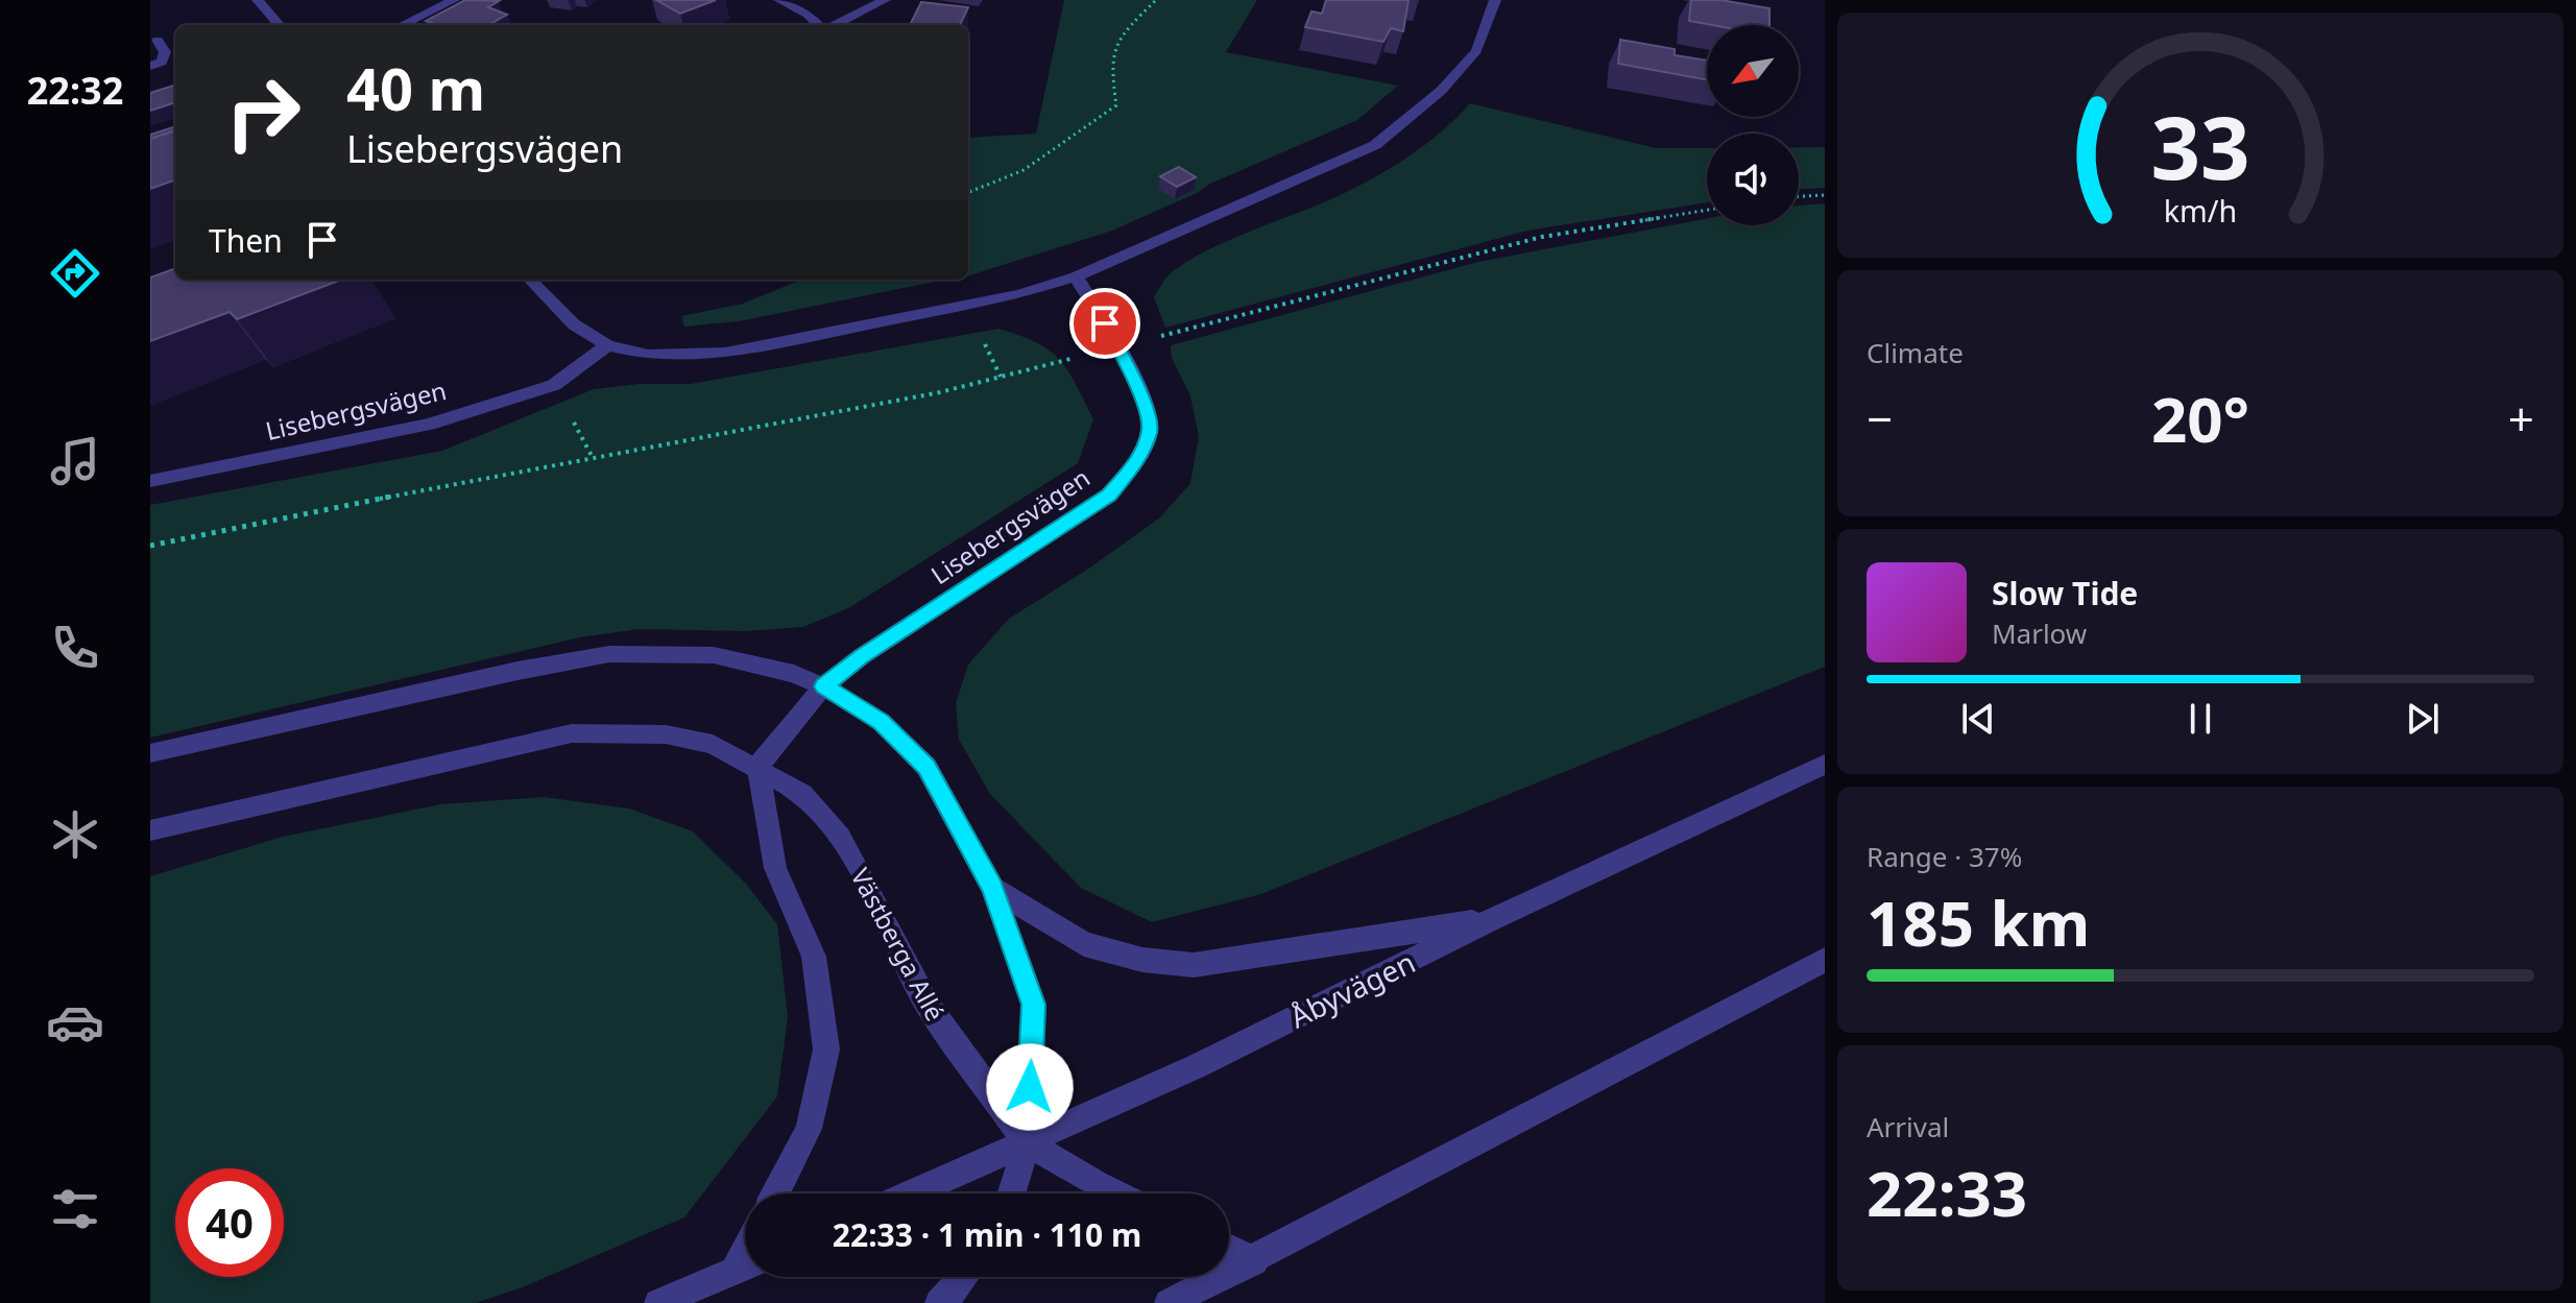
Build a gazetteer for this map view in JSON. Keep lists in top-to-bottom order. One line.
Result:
{"streets":{"street":["Lisebergsvägen","Västberga Allé","Åbyvägen"]},"crossings":[["Lisebergsvägen","Västberga Allé"],["Västberga Allé","Åbyvägen"]],"north":"bottom left","page":{"tabs":"22:32","turn":["40 m","Lisebergsvägen"],"then":"Then","tile":["Climate",["Range · 37%","185 km"],["Arrival","22:33"]],"heat":["−","20°","+"],"song":["Slow Tide","Marlow"],"limit":"40","trip":"22:33 · 1 min · 110 m","gauge":["33","km/h"]}}
